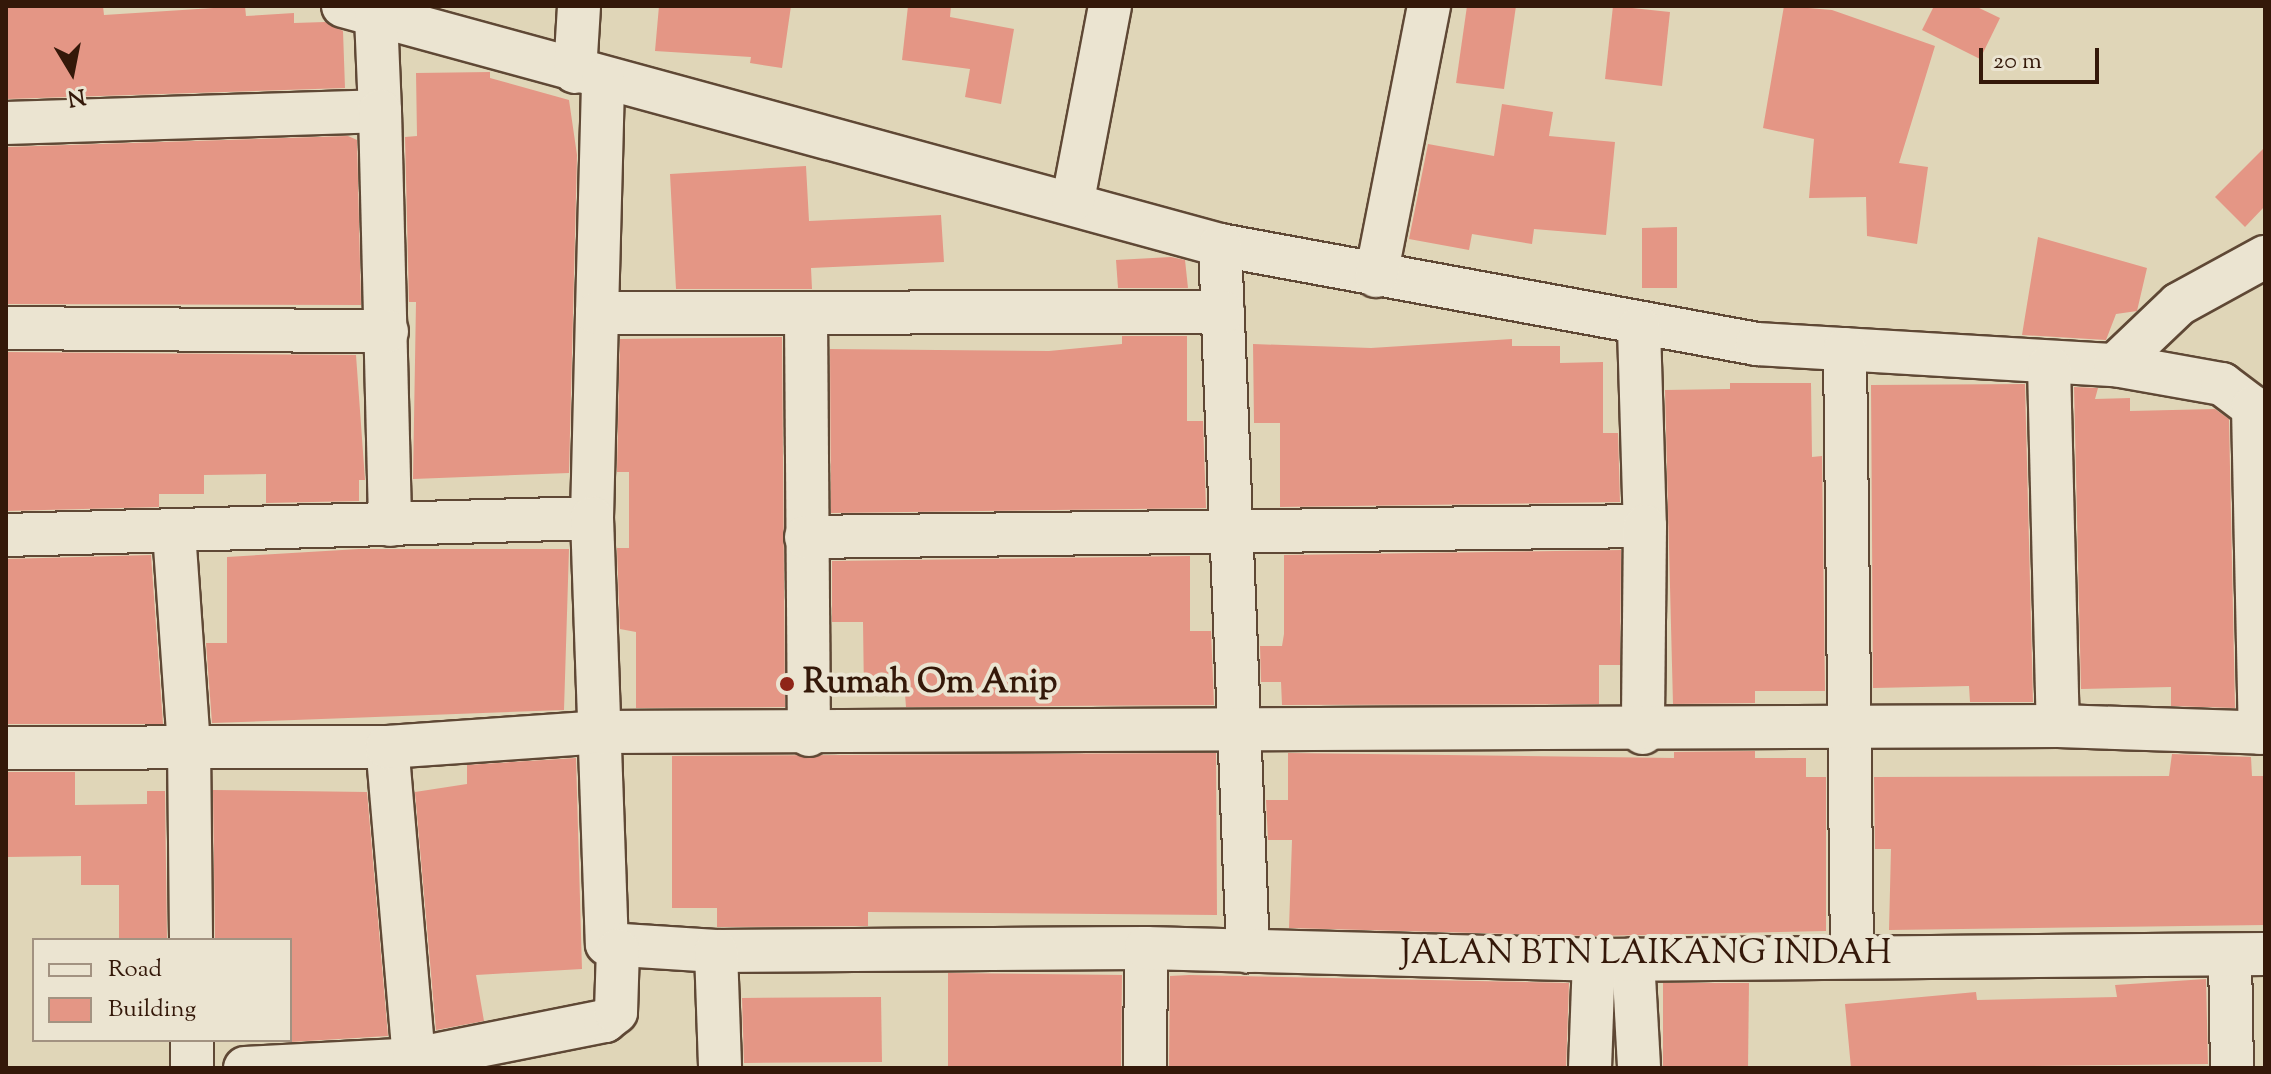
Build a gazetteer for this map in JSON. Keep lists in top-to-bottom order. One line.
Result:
{"streets":{"street":["JALAN BTN LAIKANG INDAH"]},"places":["Rumah Om Anip"],"legend":["Road","Building"],"scale_bar":"20 m","north":"bottom"}
